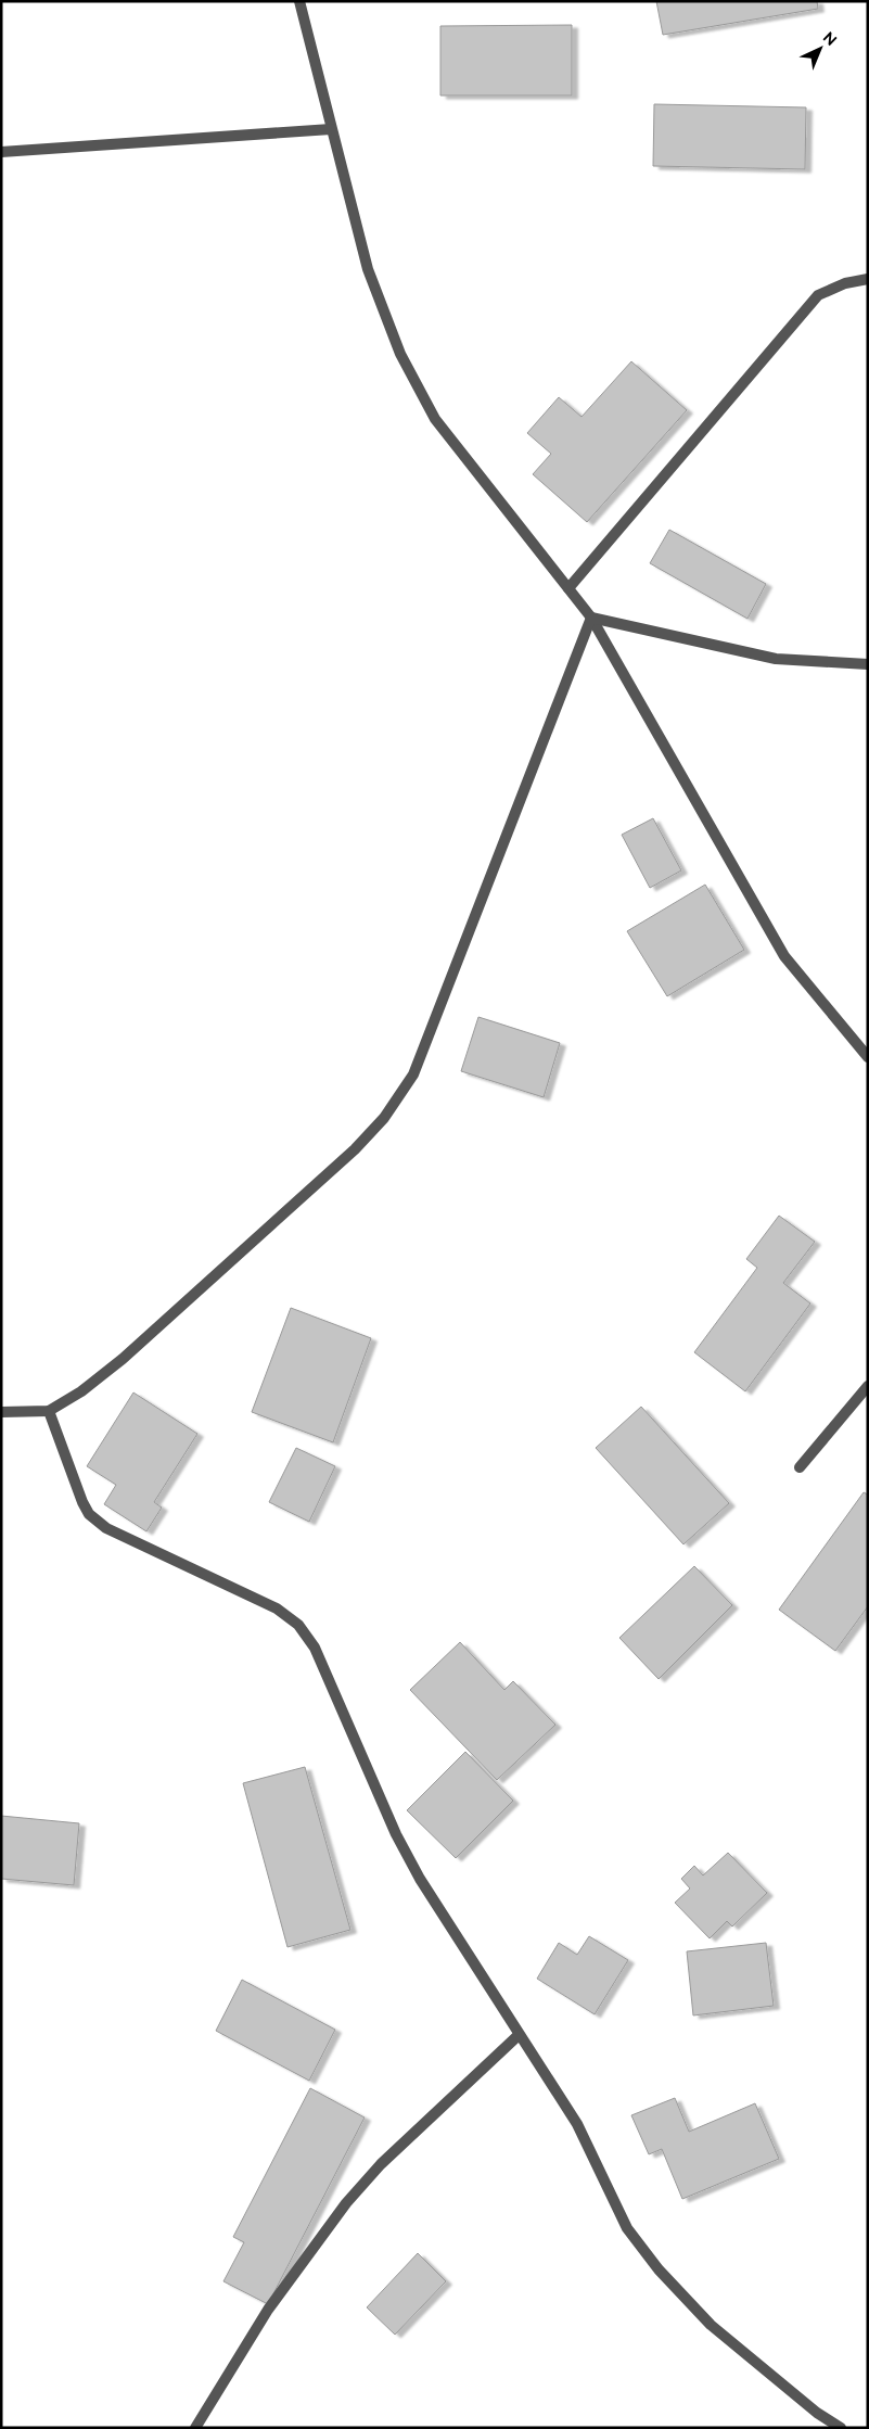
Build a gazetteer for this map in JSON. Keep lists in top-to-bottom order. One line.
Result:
{"north":"top right"}
